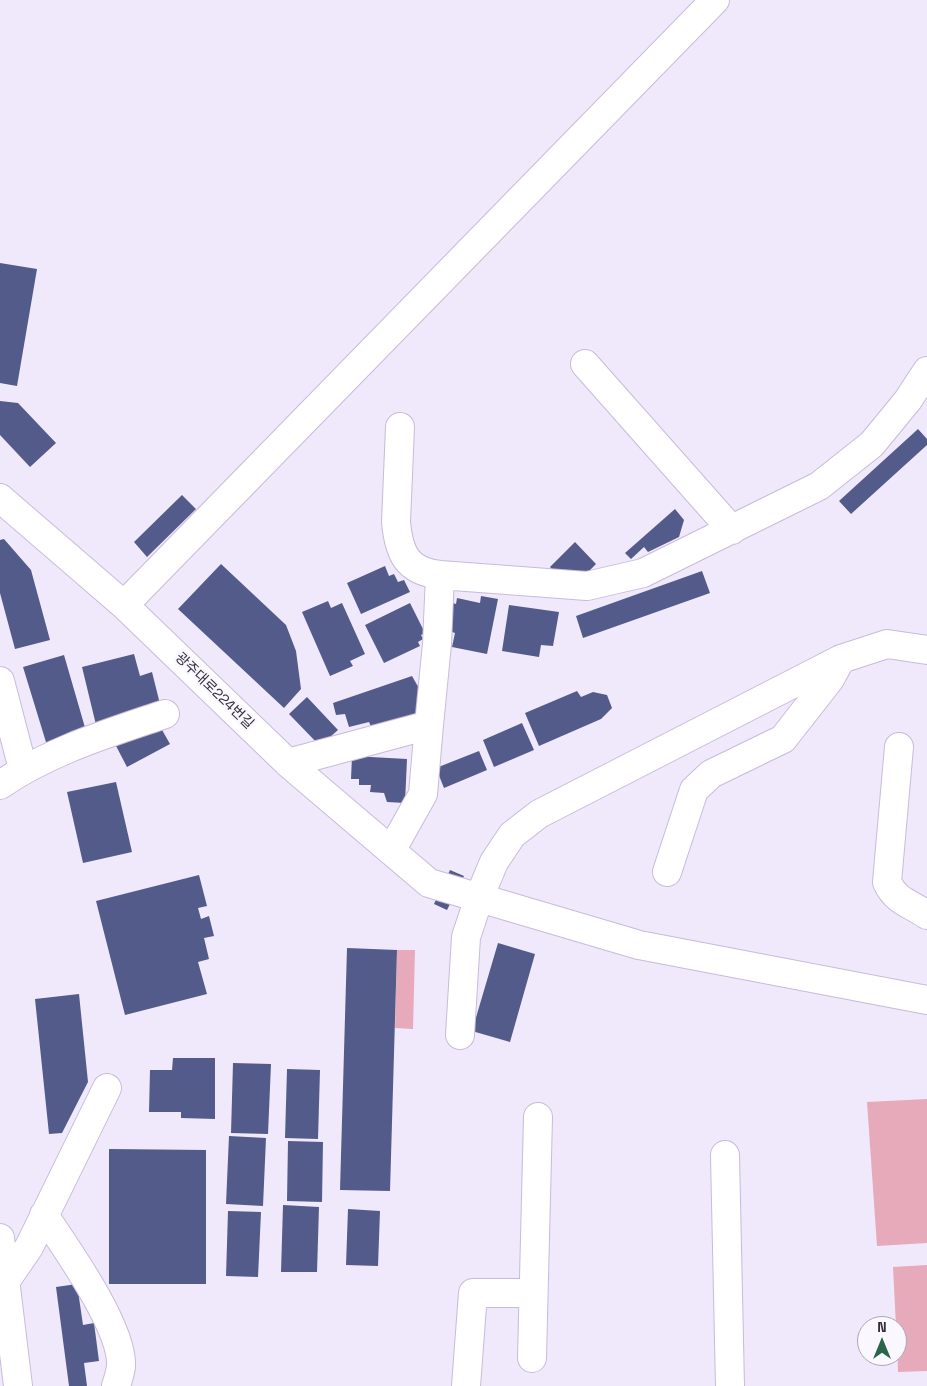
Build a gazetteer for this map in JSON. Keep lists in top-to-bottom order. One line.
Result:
{"streets":{"street":["광주대로224번길"]},"north":"top"}
